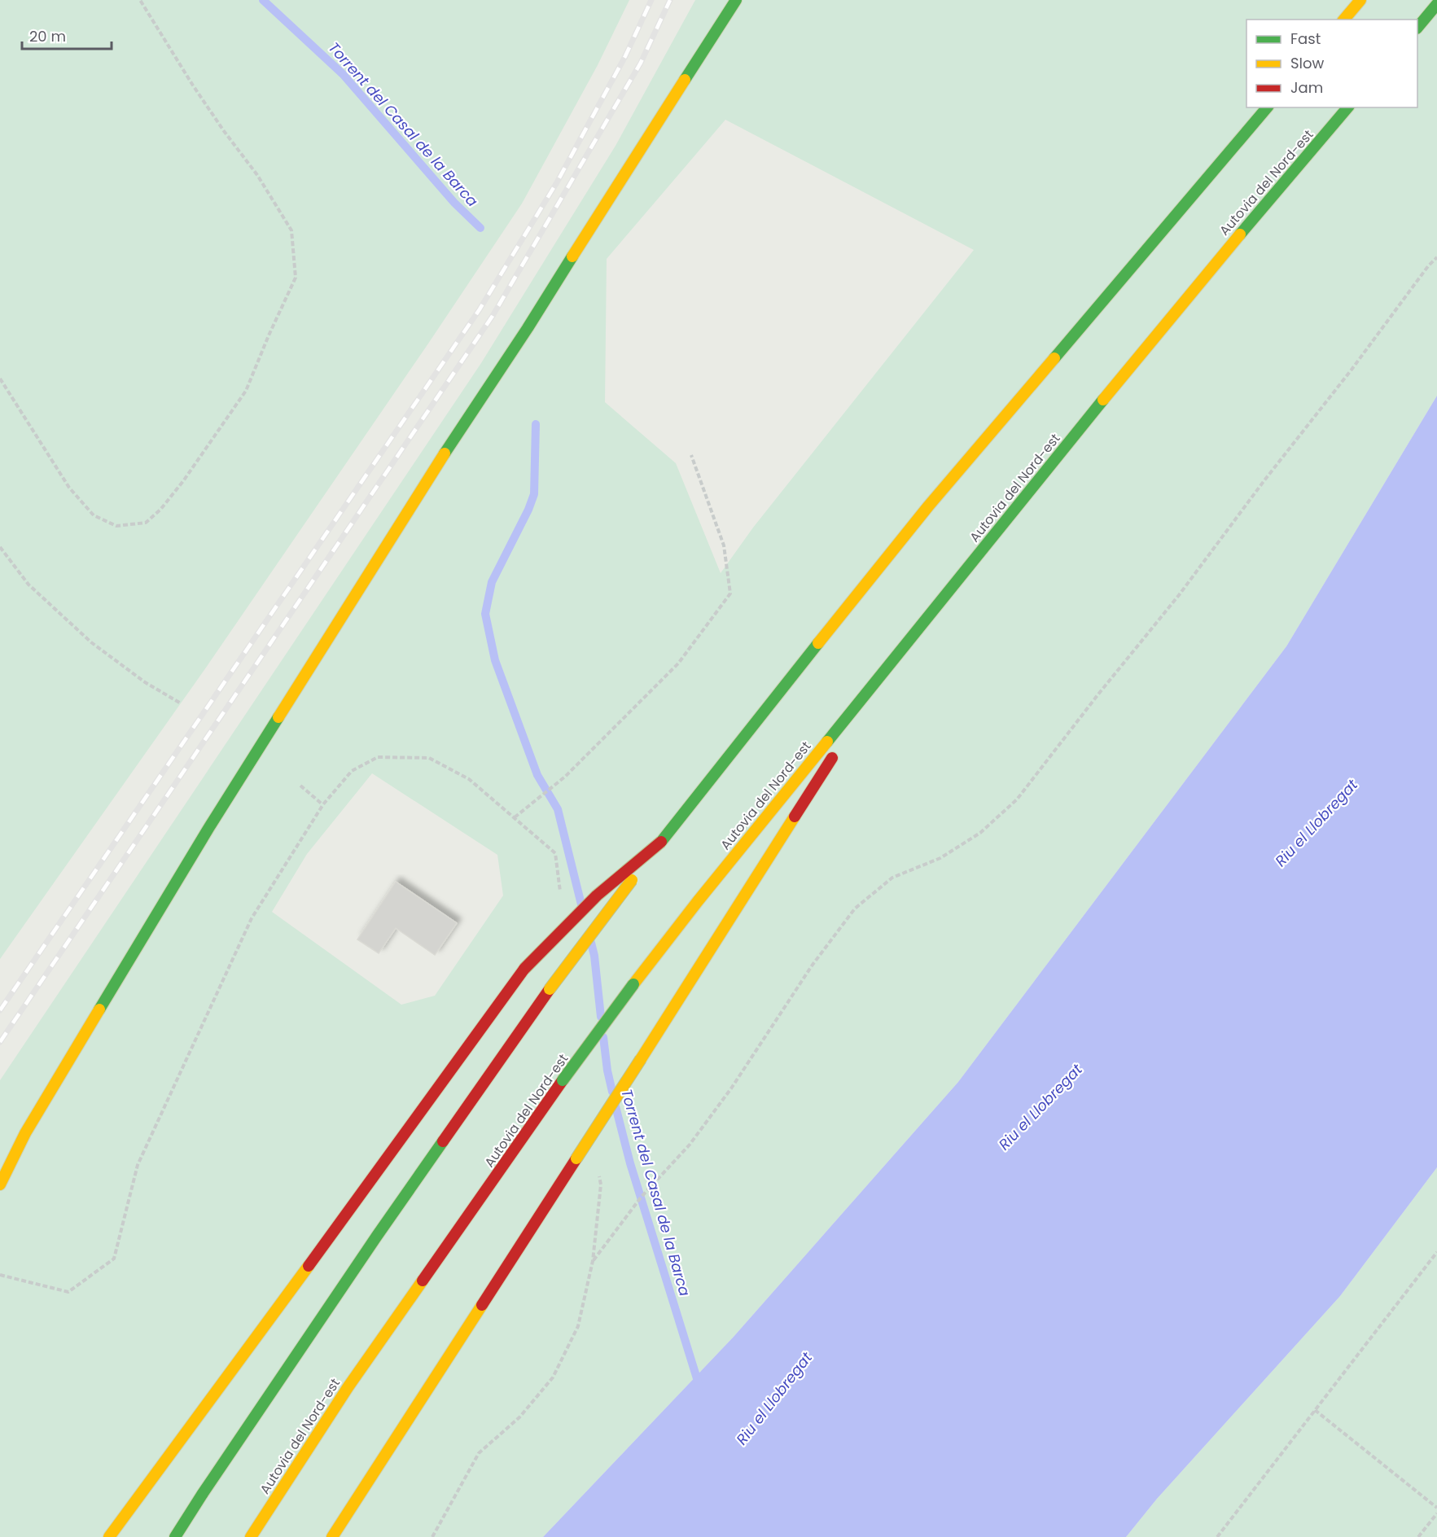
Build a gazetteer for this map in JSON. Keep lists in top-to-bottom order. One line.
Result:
{"streets":{"main road":["Autovia del Nord-est"]},"water":["Torrent del Casal de la Barca","Riu el Llobregat"],"legend":["Fast","Slow","Jam"],"scale_bar":"20 m"}
